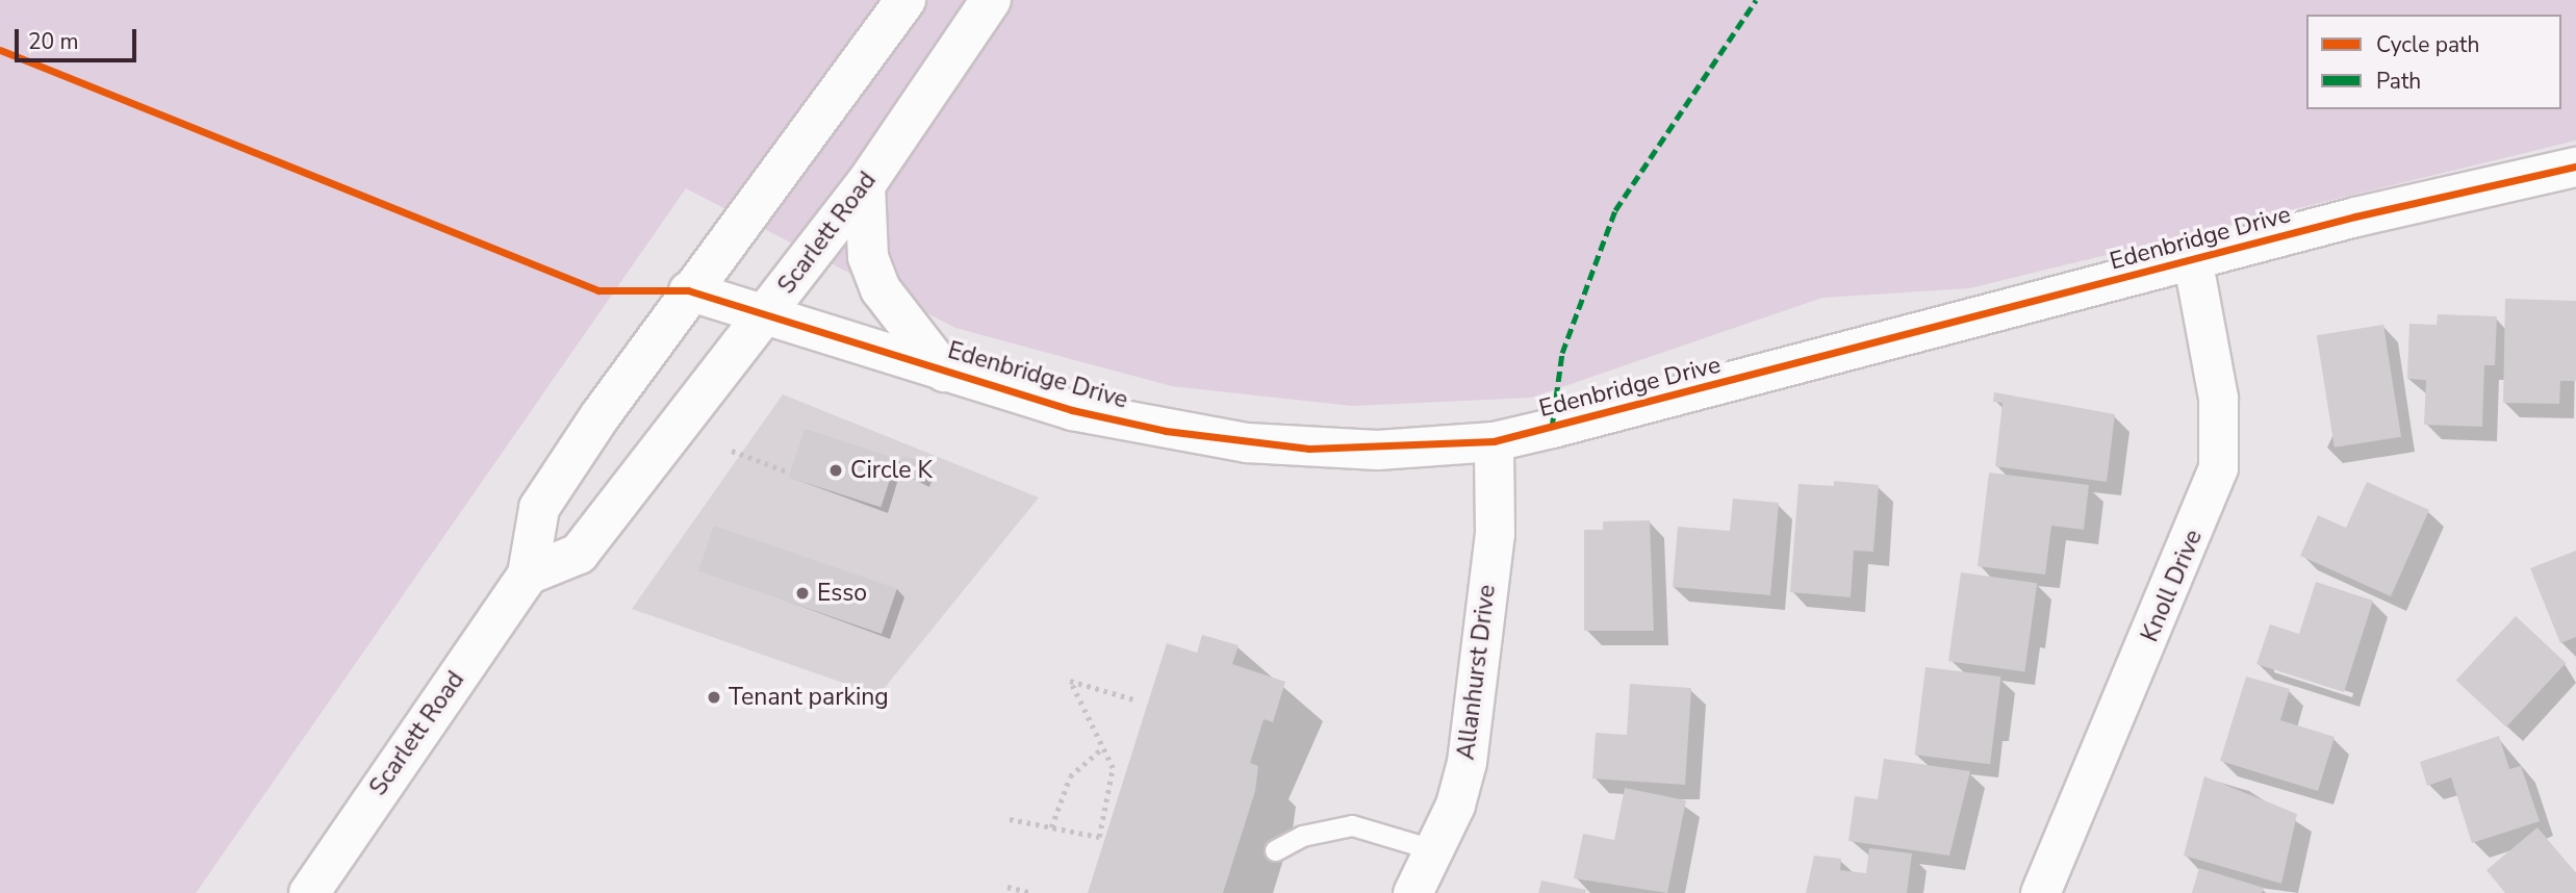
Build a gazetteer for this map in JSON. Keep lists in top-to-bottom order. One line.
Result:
{"streets":{"main road":["Scarlett Road"],"street":["Edenbridge Drive","Knoll Drive","Allanhurst Drive"]},"crossings":[["Scarlett Road","Edenbridge Drive"],["Edenbridge Drive","Knoll Drive"],["Edenbridge Drive","Allanhurst Drive"]],"places":["Circle K","Esso","Tenant parking"],"legend":["Cycle path","Path"],"scale_bar":"20 m"}
